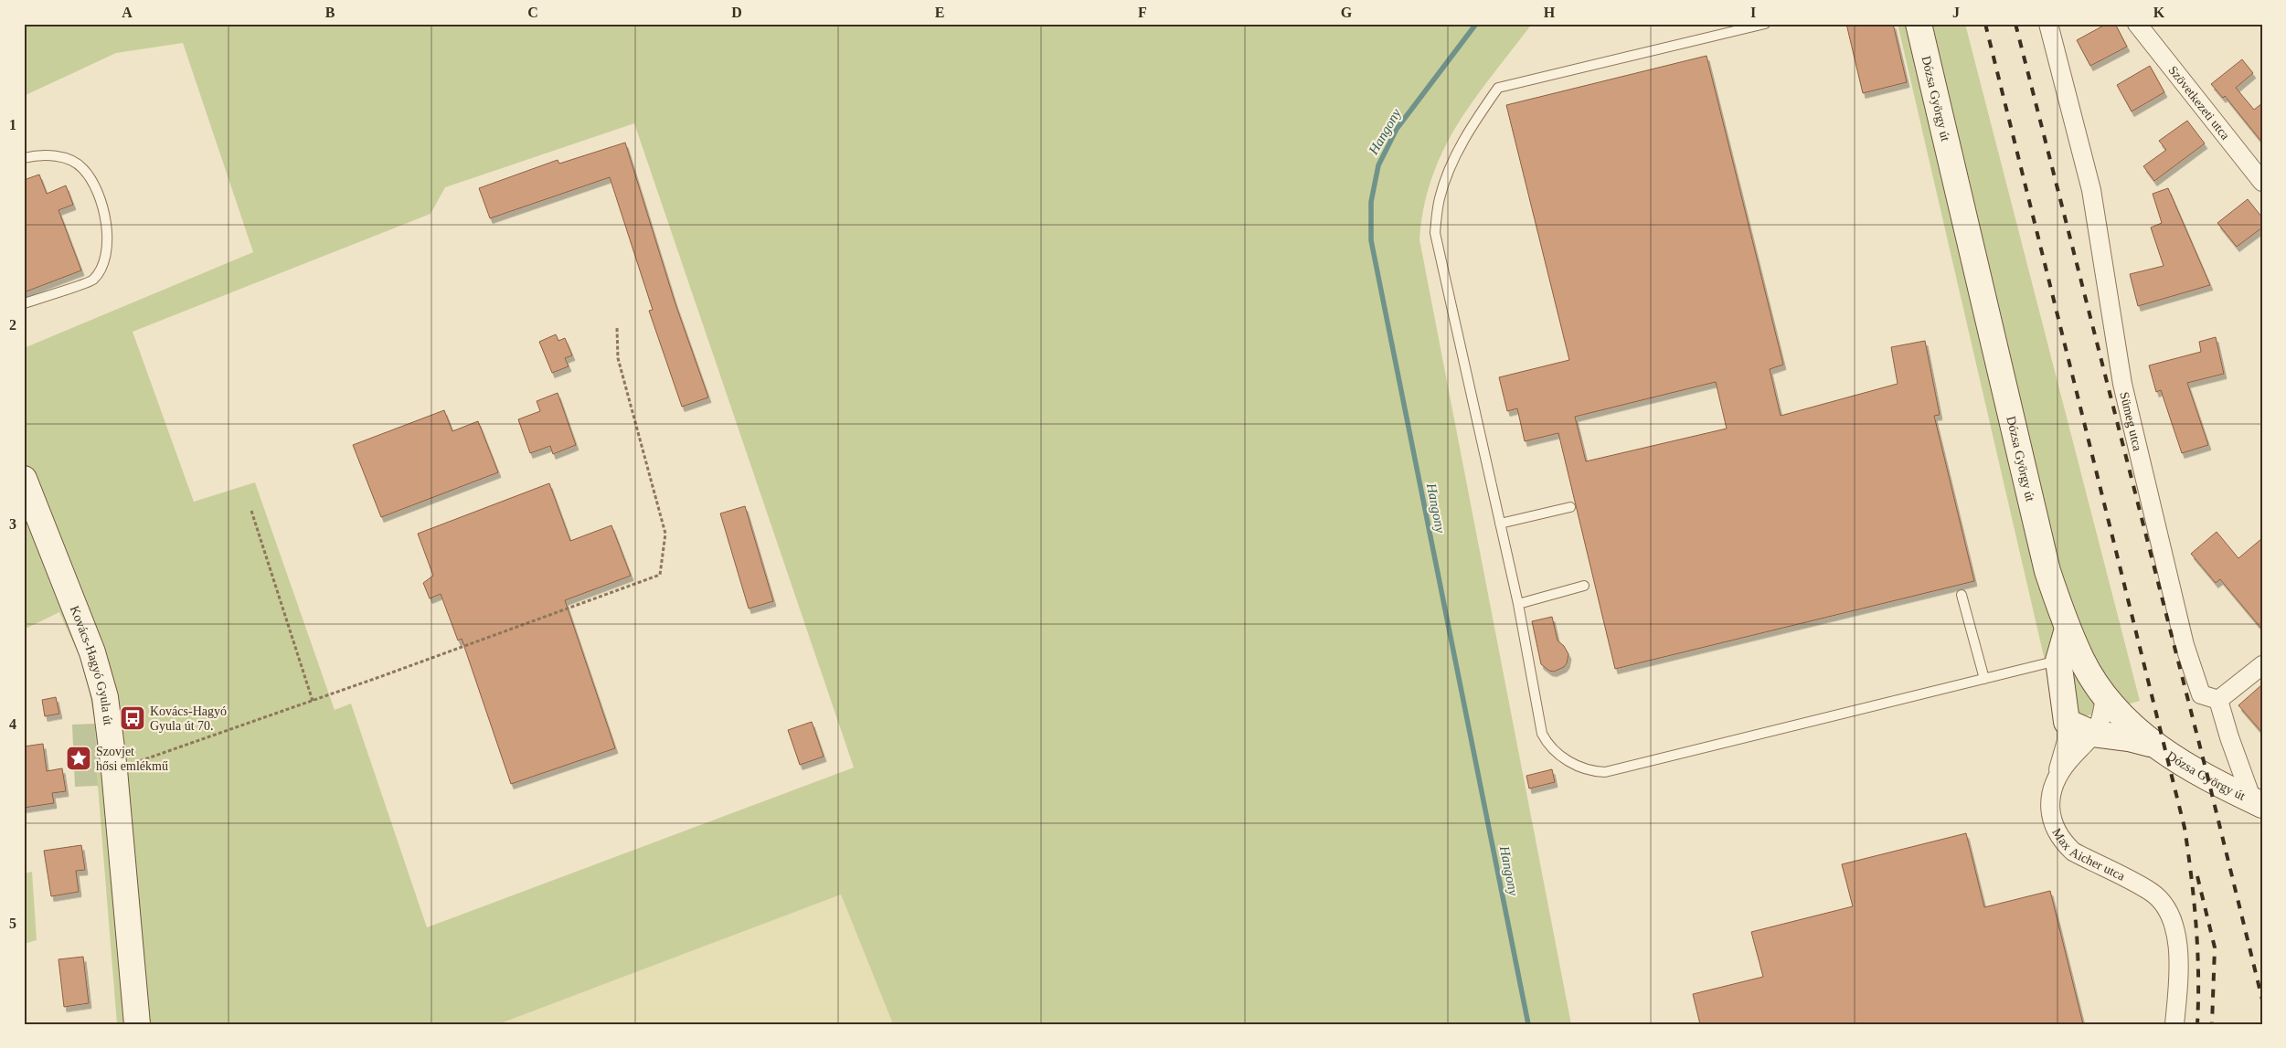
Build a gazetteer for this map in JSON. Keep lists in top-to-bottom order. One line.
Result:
{"streets":{"main road":["Dózsa György út","Kovács-Hagyó Gyula út"],"street":["Szövetkezeti utca","Sümeg utca","Max Aicher utca"]},"crossings":[["Dózsa György út","Max Aicher utca"]],"water":["Hangony"],"places":{"bus stop":["Kovács-Hagyó Gyula út 70."],"place":["Szovjet hősi emlékmű"]},"grid":{"columns":["A","B","C","D","E","F","G","H","I","J","K"],"rows":["1","2","3","4","5"]}}
